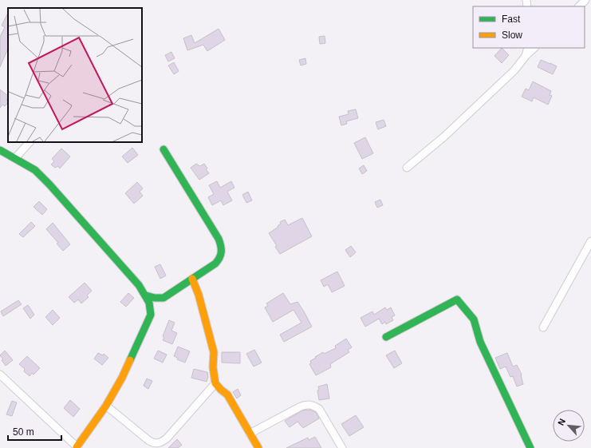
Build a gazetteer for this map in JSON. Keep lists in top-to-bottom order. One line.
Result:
{"legend":["Fast","Slow"],"scale_bar":"50 m","north":"top left"}
